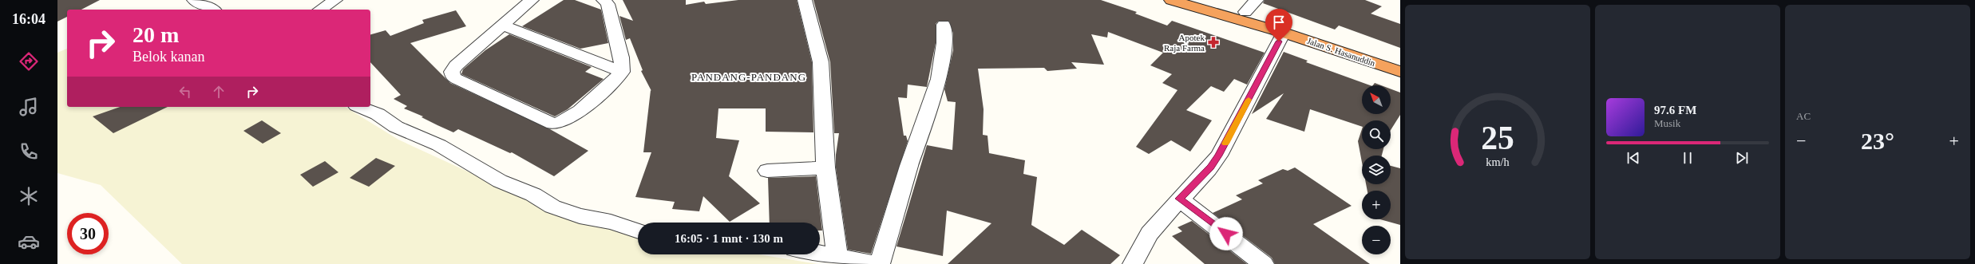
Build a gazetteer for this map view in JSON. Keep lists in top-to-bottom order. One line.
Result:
{"streets":{"highway":["Jalan S. Hasanuddin"]},"districts":["PANDANG-PANDANG"],"places":{"pharmacy":["Apotek Raja Farma"]},"north":"top left","page":{"tabs":"16:04","tile":"AC","turn":["20 m","Belok kanan"],"map_buttons":["+","−"],"song":["97.6 FM","Musik"],"heat":["−","23°","+"],"limit":"30","trip":"16:05 · 1 mnt · 130 m","gauge":["25","km/h"]}}
